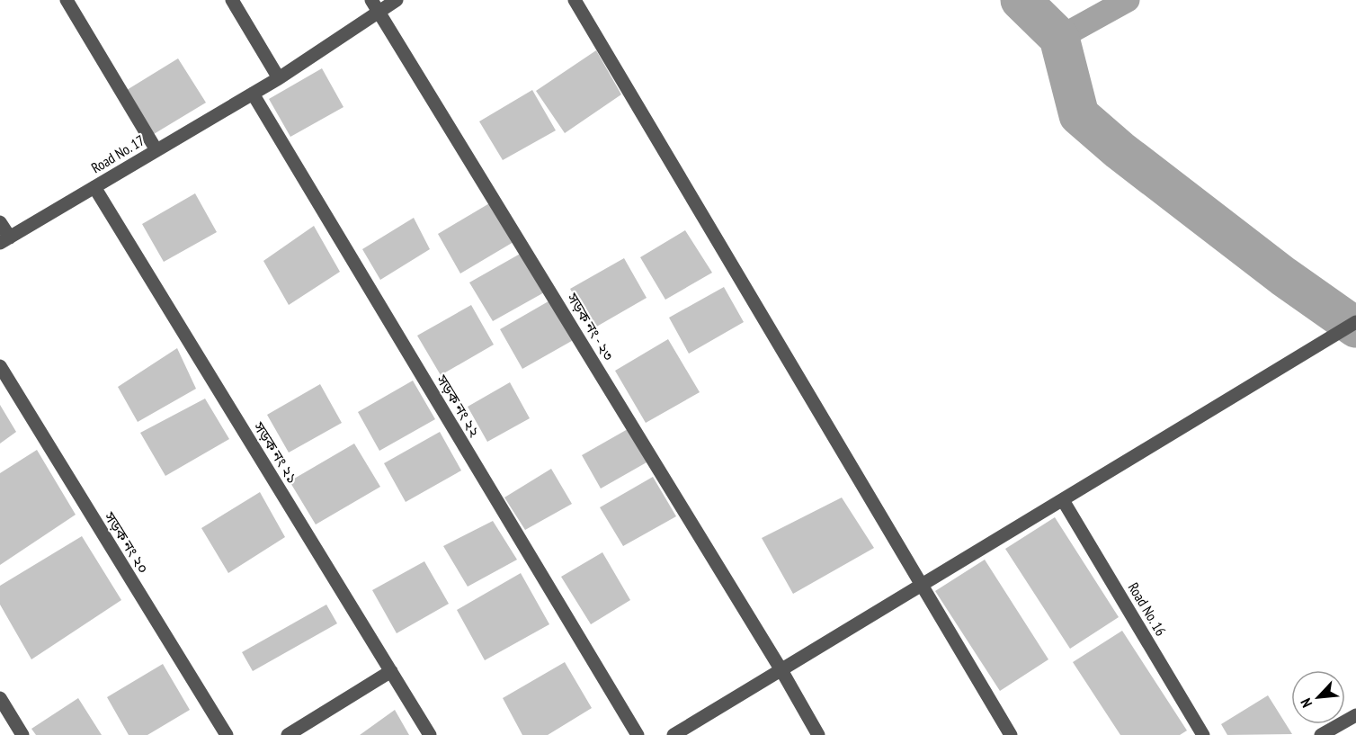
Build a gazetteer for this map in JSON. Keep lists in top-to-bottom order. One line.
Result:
{"streets":{"street":["Road No. 17","সড়ক নং - ২৩","সড়ক নং ২২","সড়ক নং ২১","সড়ক নং ২০","Road No. 16"]},"crossings":[["Road No. 17","সড়ক নং - ২৩"],["Road No. 17","সড়ক নং ২২"],["Road No. 17","সড়ক নং ২১"]],"north":"bottom left"}
